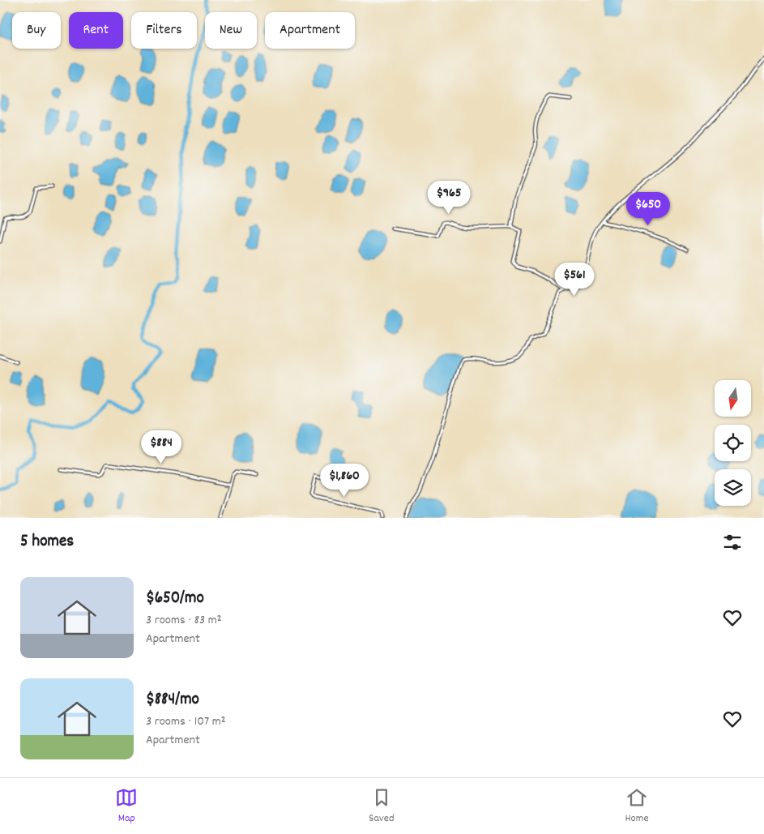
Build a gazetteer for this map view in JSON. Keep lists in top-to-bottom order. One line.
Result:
{"north":"bottom","page":{"chip":["Buy","Rent","Filters","New","Apartment"],"price":["$965","$650","$561","$884","$1,860"],"heading":"5 homes","list":[{"name":"$650/mo","note":"3 rooms · 83 m² · Apartment"},{"name":"$884/mo","note":"3 rooms · 107 m² · Apartment"}],"tabs":["Map","Saved","Home"]}}
